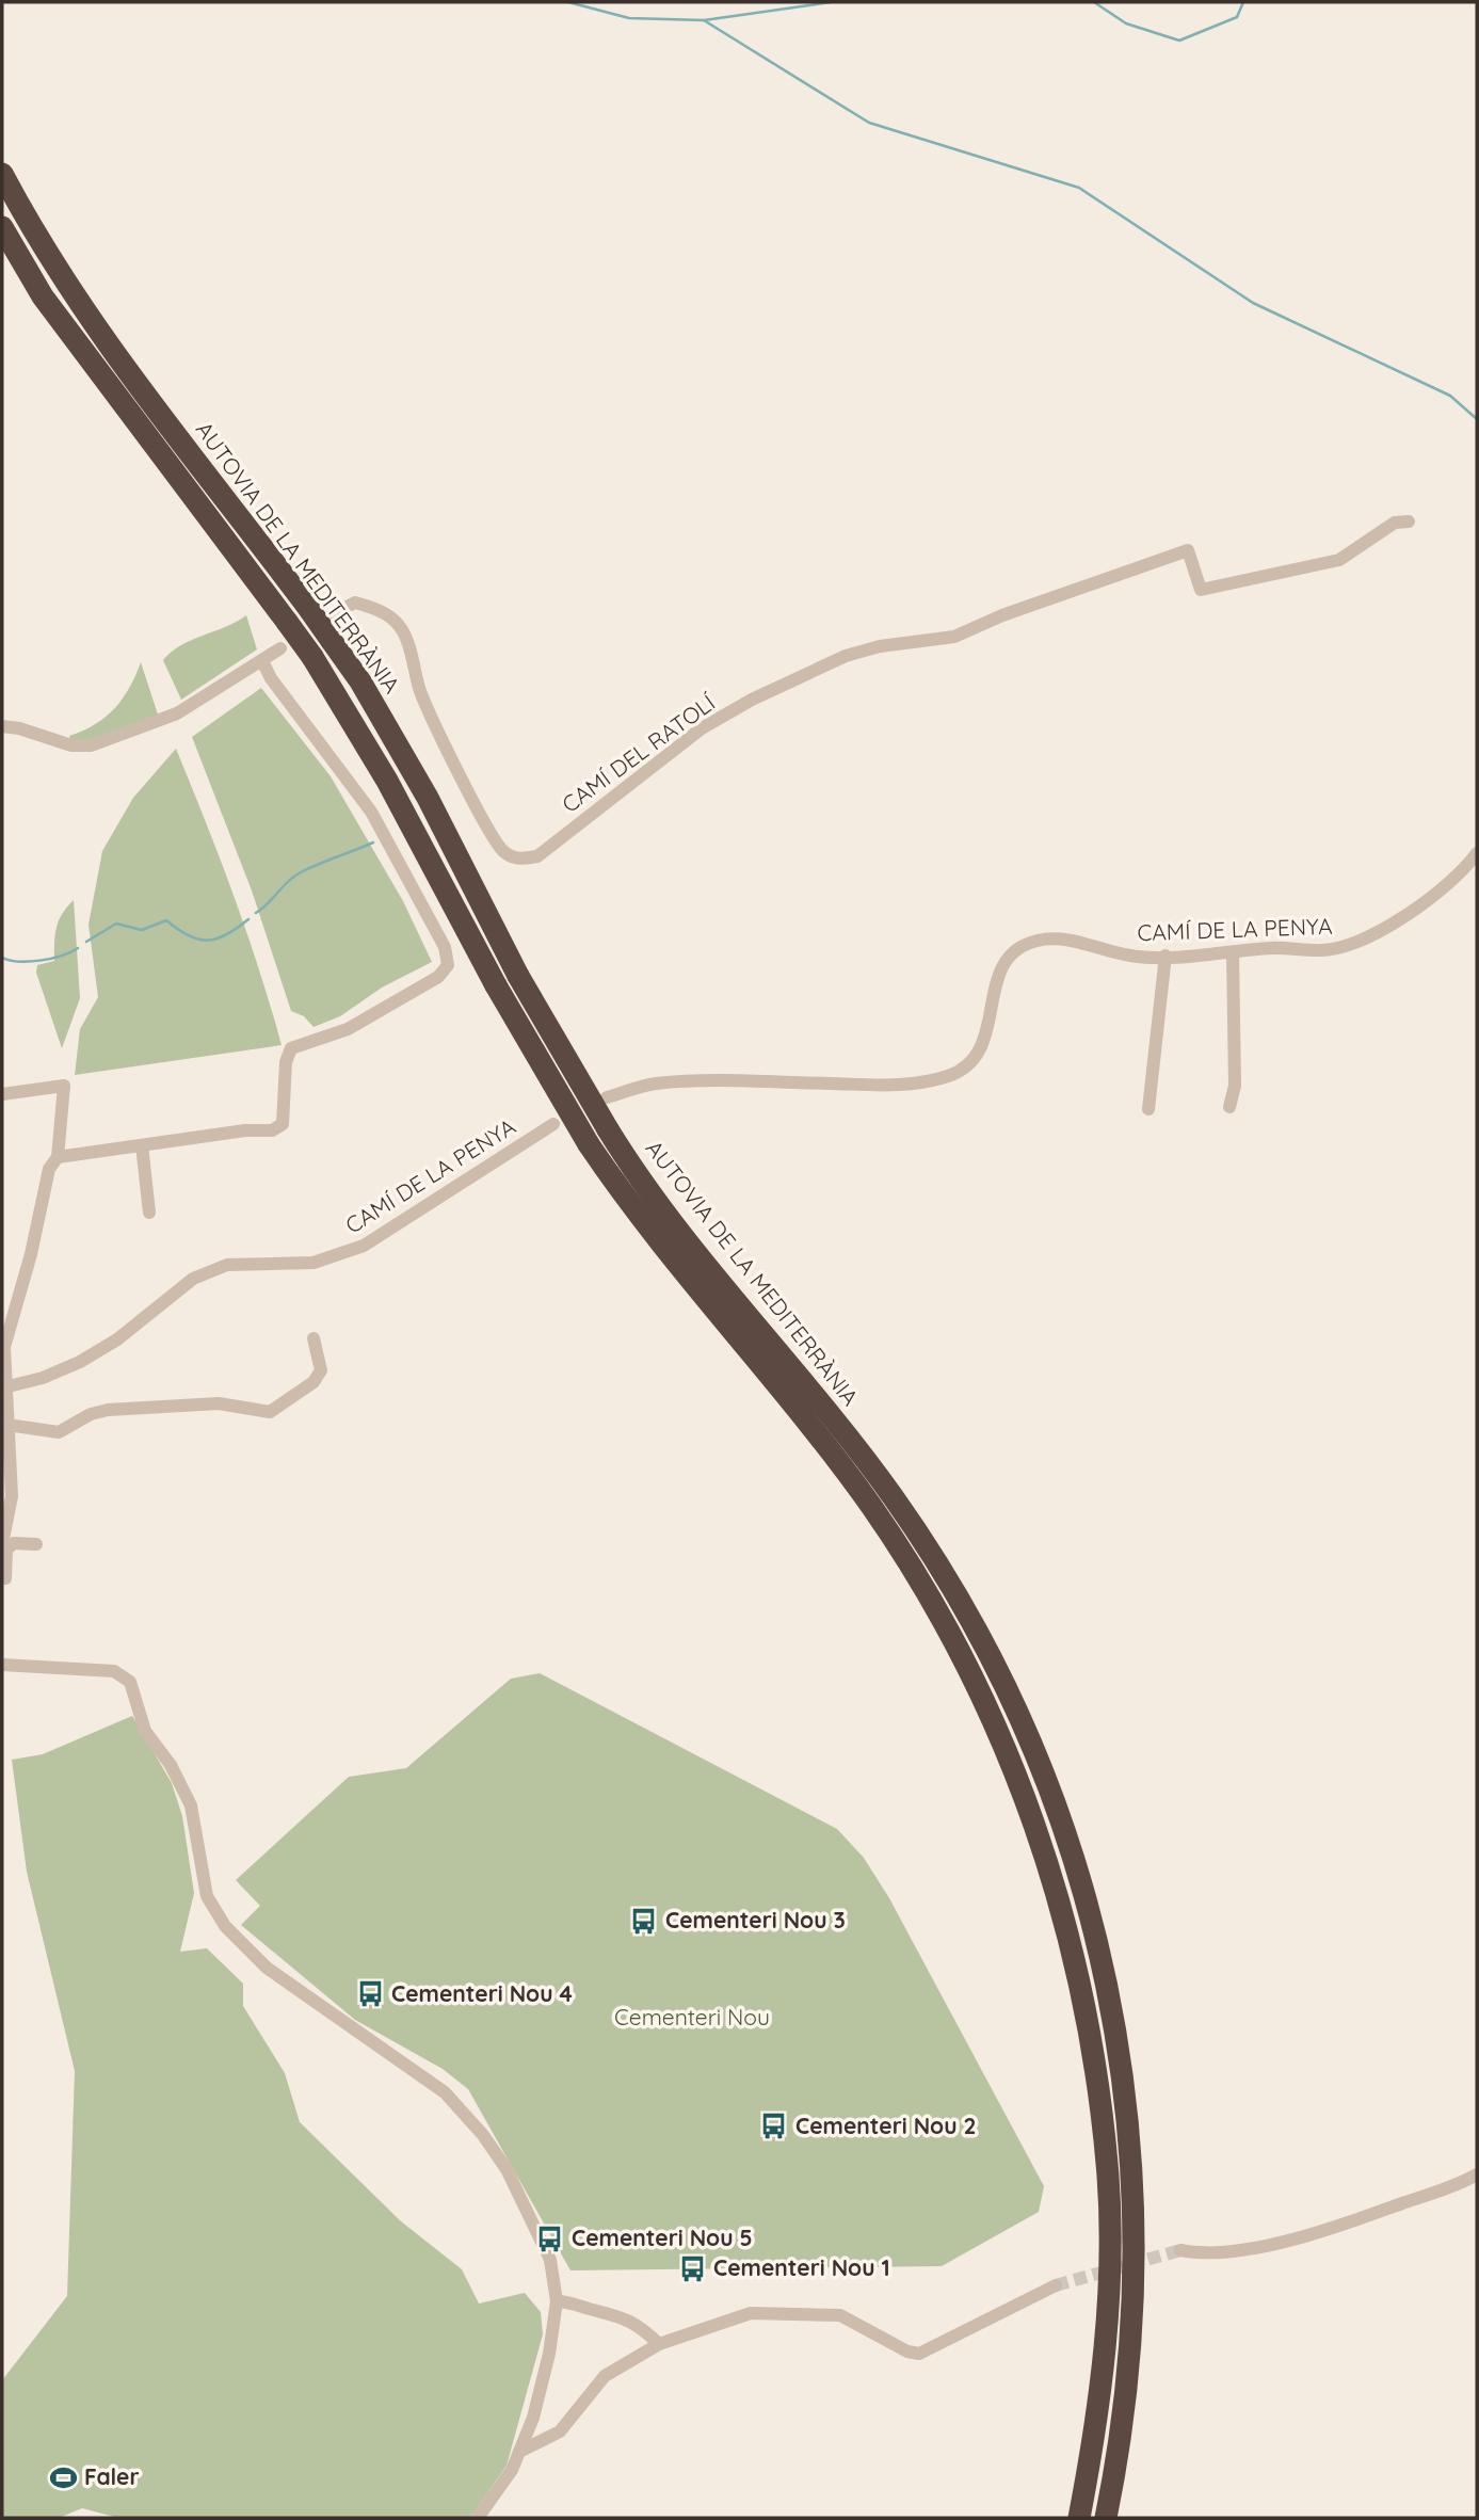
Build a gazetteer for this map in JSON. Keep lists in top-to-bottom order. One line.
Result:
{"streets":{"highway":["AUTOVIA DE LA MEDITERRÀNIA"],"street":["CAMÍ DEL RATOLÍ","CAMÍ DE LA PENYA"]},"parks":["Cementeri Nou"],"places":{"bus stop":["Cementeri Nou 3","Cementeri Nou 4","Cementeri Nou 2","Cementeri Nou 5","Cementeri Nou 1"],"sports":["Faler"]}}
